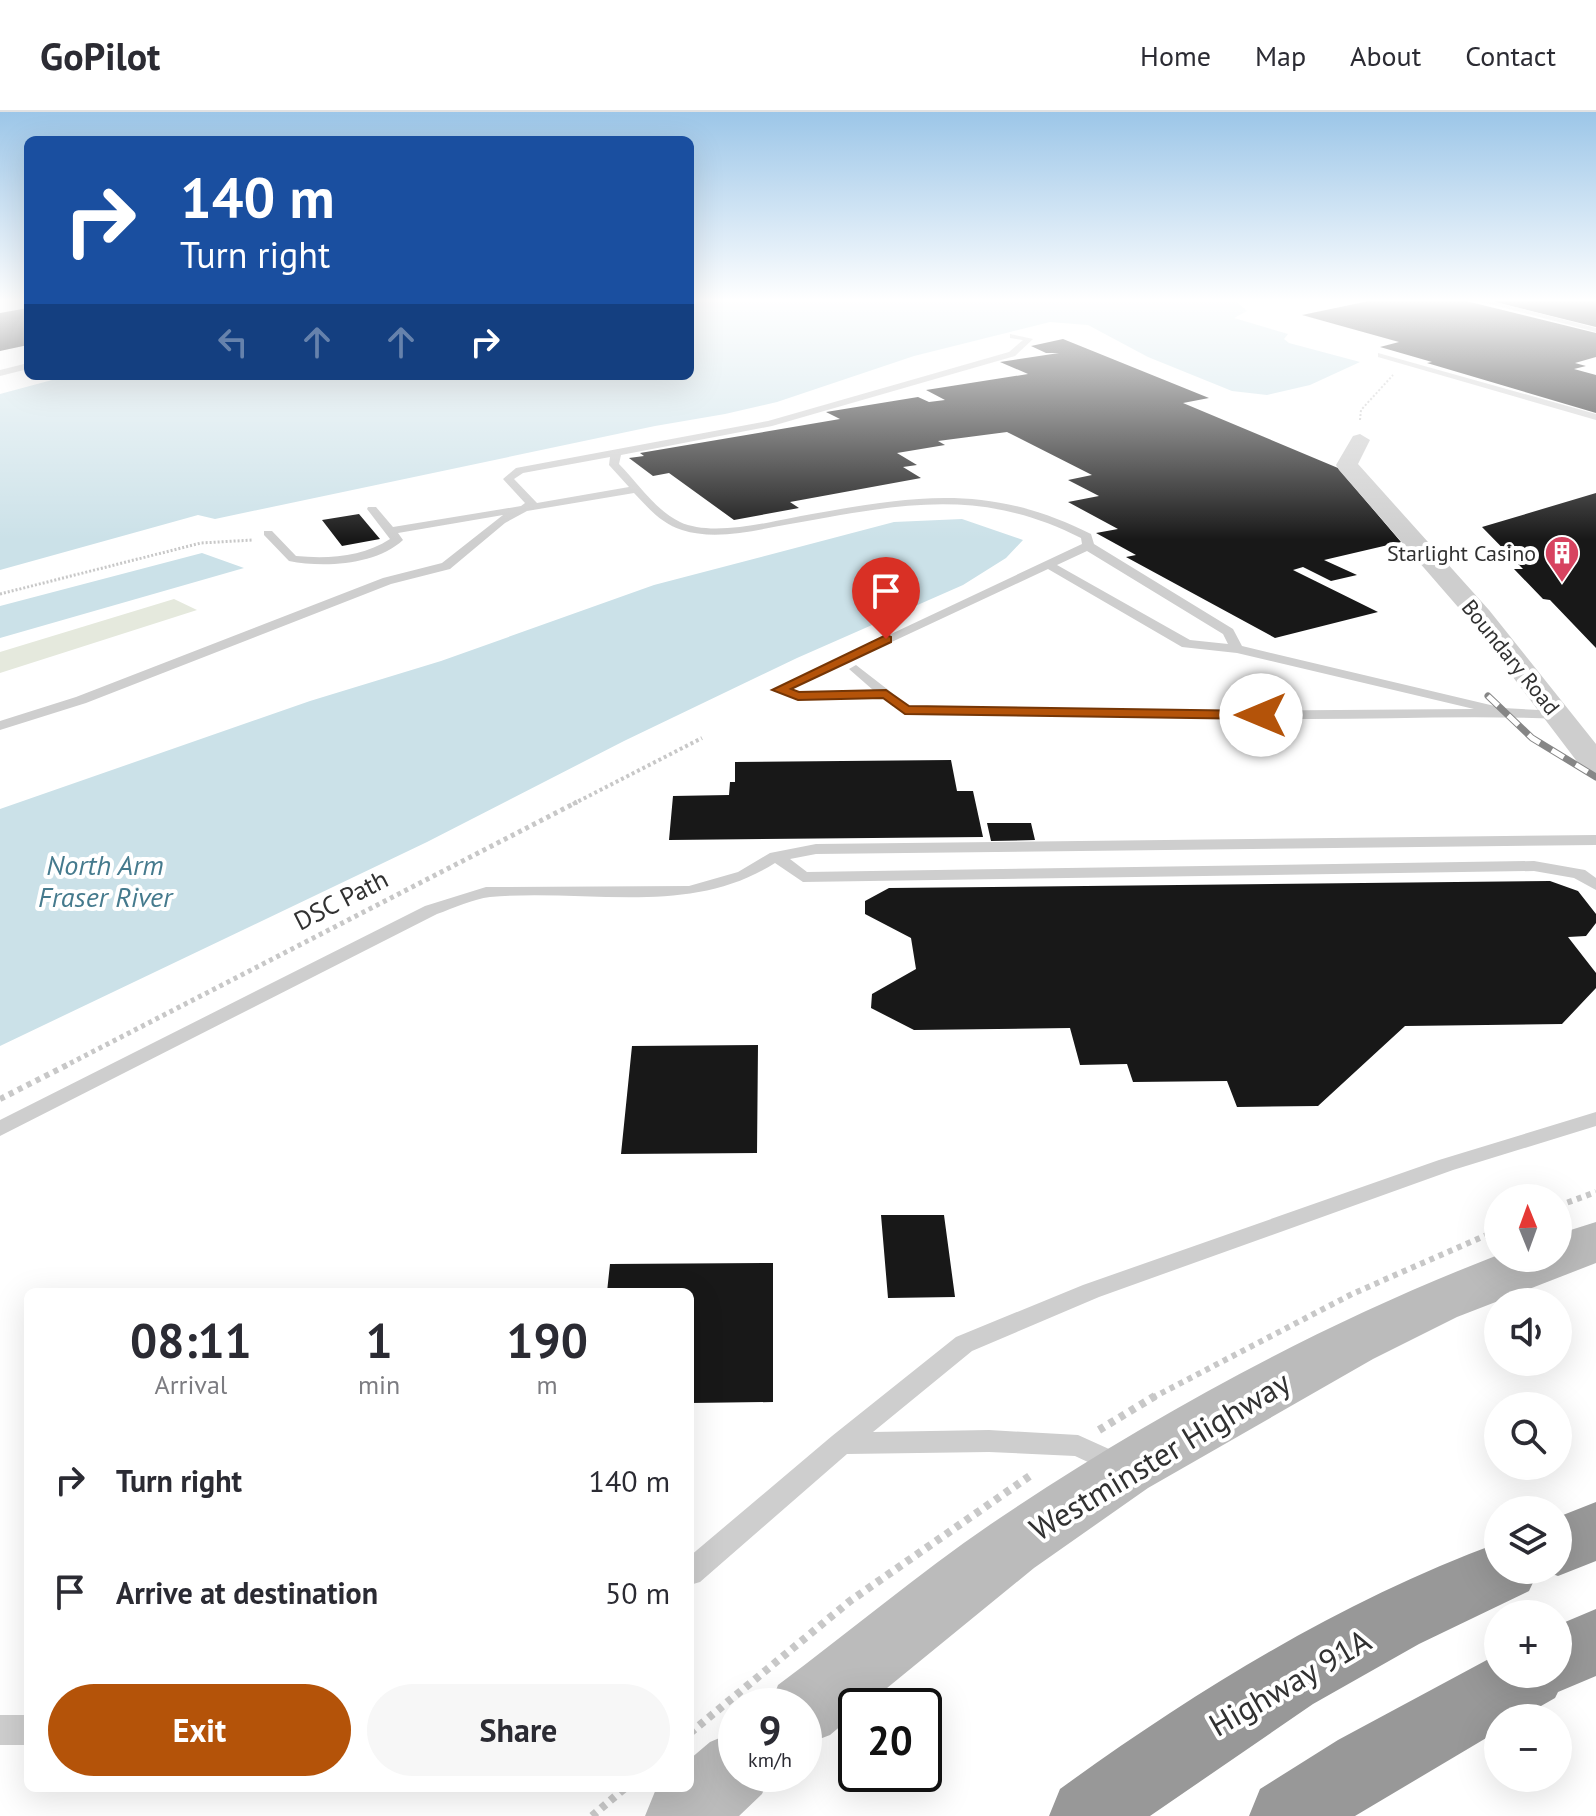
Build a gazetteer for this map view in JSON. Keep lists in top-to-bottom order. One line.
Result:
{"streets":{"highway":["Highway 91A"],"main road":["Westminster Highway"],"street":["Boundary Road"],"path":["DSC Path"]},"water":["North Arm Fraser River"],"places":{"building":["Starlight Casino"]},"north":"top","page":{"header":"GoPilot","nav":["Home","Map","About","Contact"],"turn":["140 m","Turn right"],"map_buttons":["+","−"],"eta":["08:11","Arrival","1","min","190","m"],"list":[{"name":"Turn right","value":"140 m"},{"name":"Arrive at destination","value":"50 m"}],"buttons":["Exit","Share"],"speed":"9 km/h","limit":"20"}}
